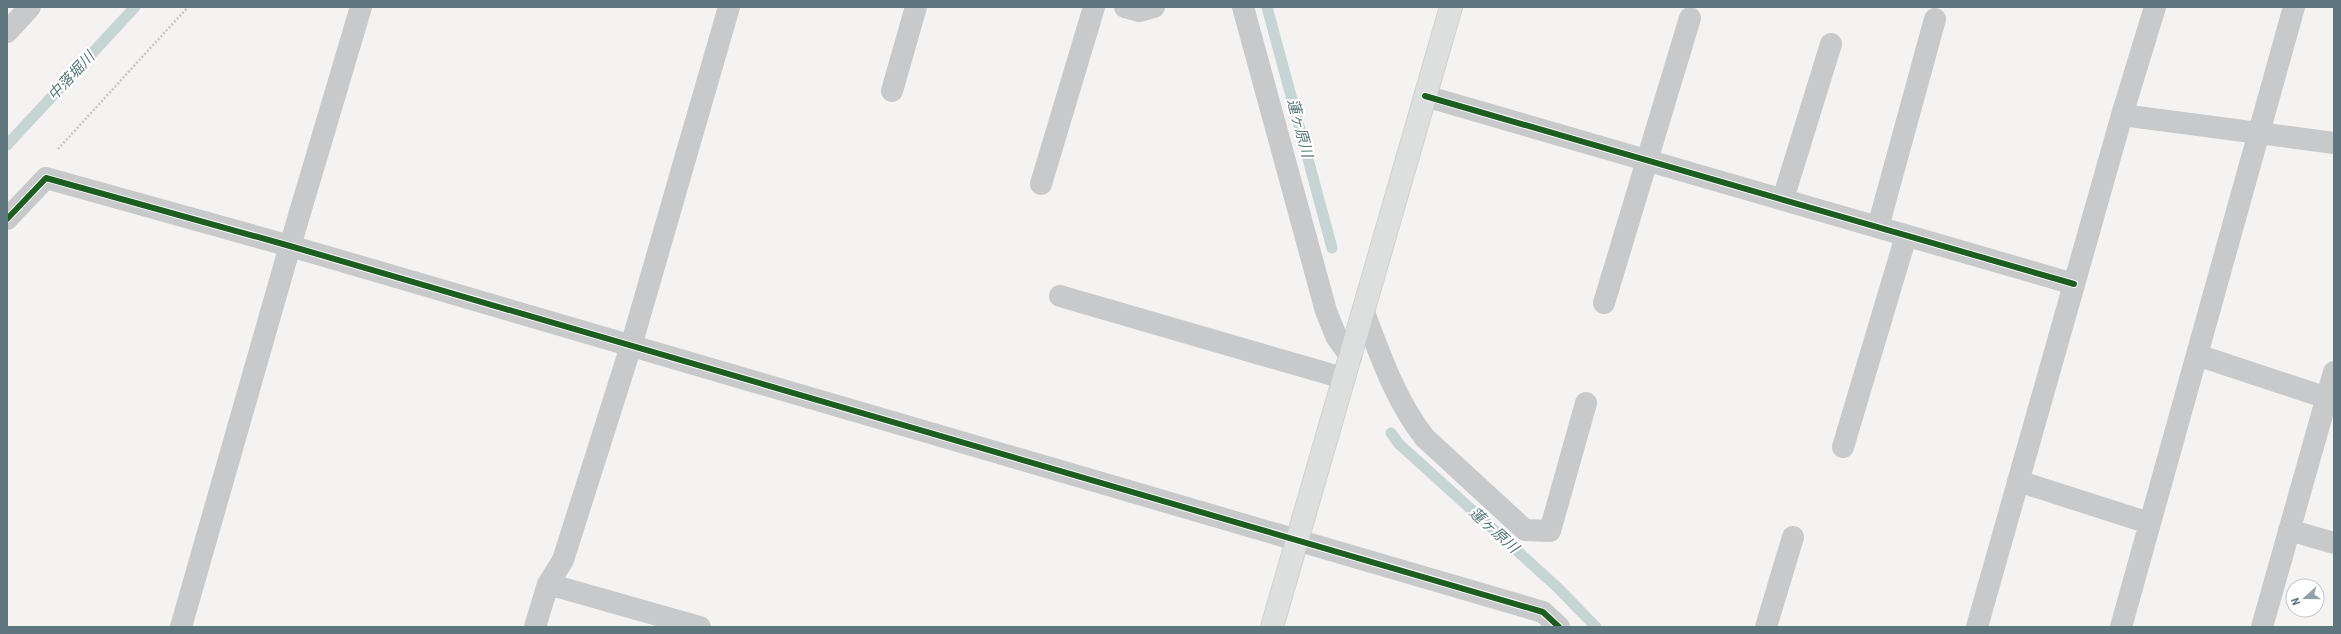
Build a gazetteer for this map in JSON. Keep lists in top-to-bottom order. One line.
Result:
{"water":["中落堀川","蓮ヶ原川"],"north":"left"}
